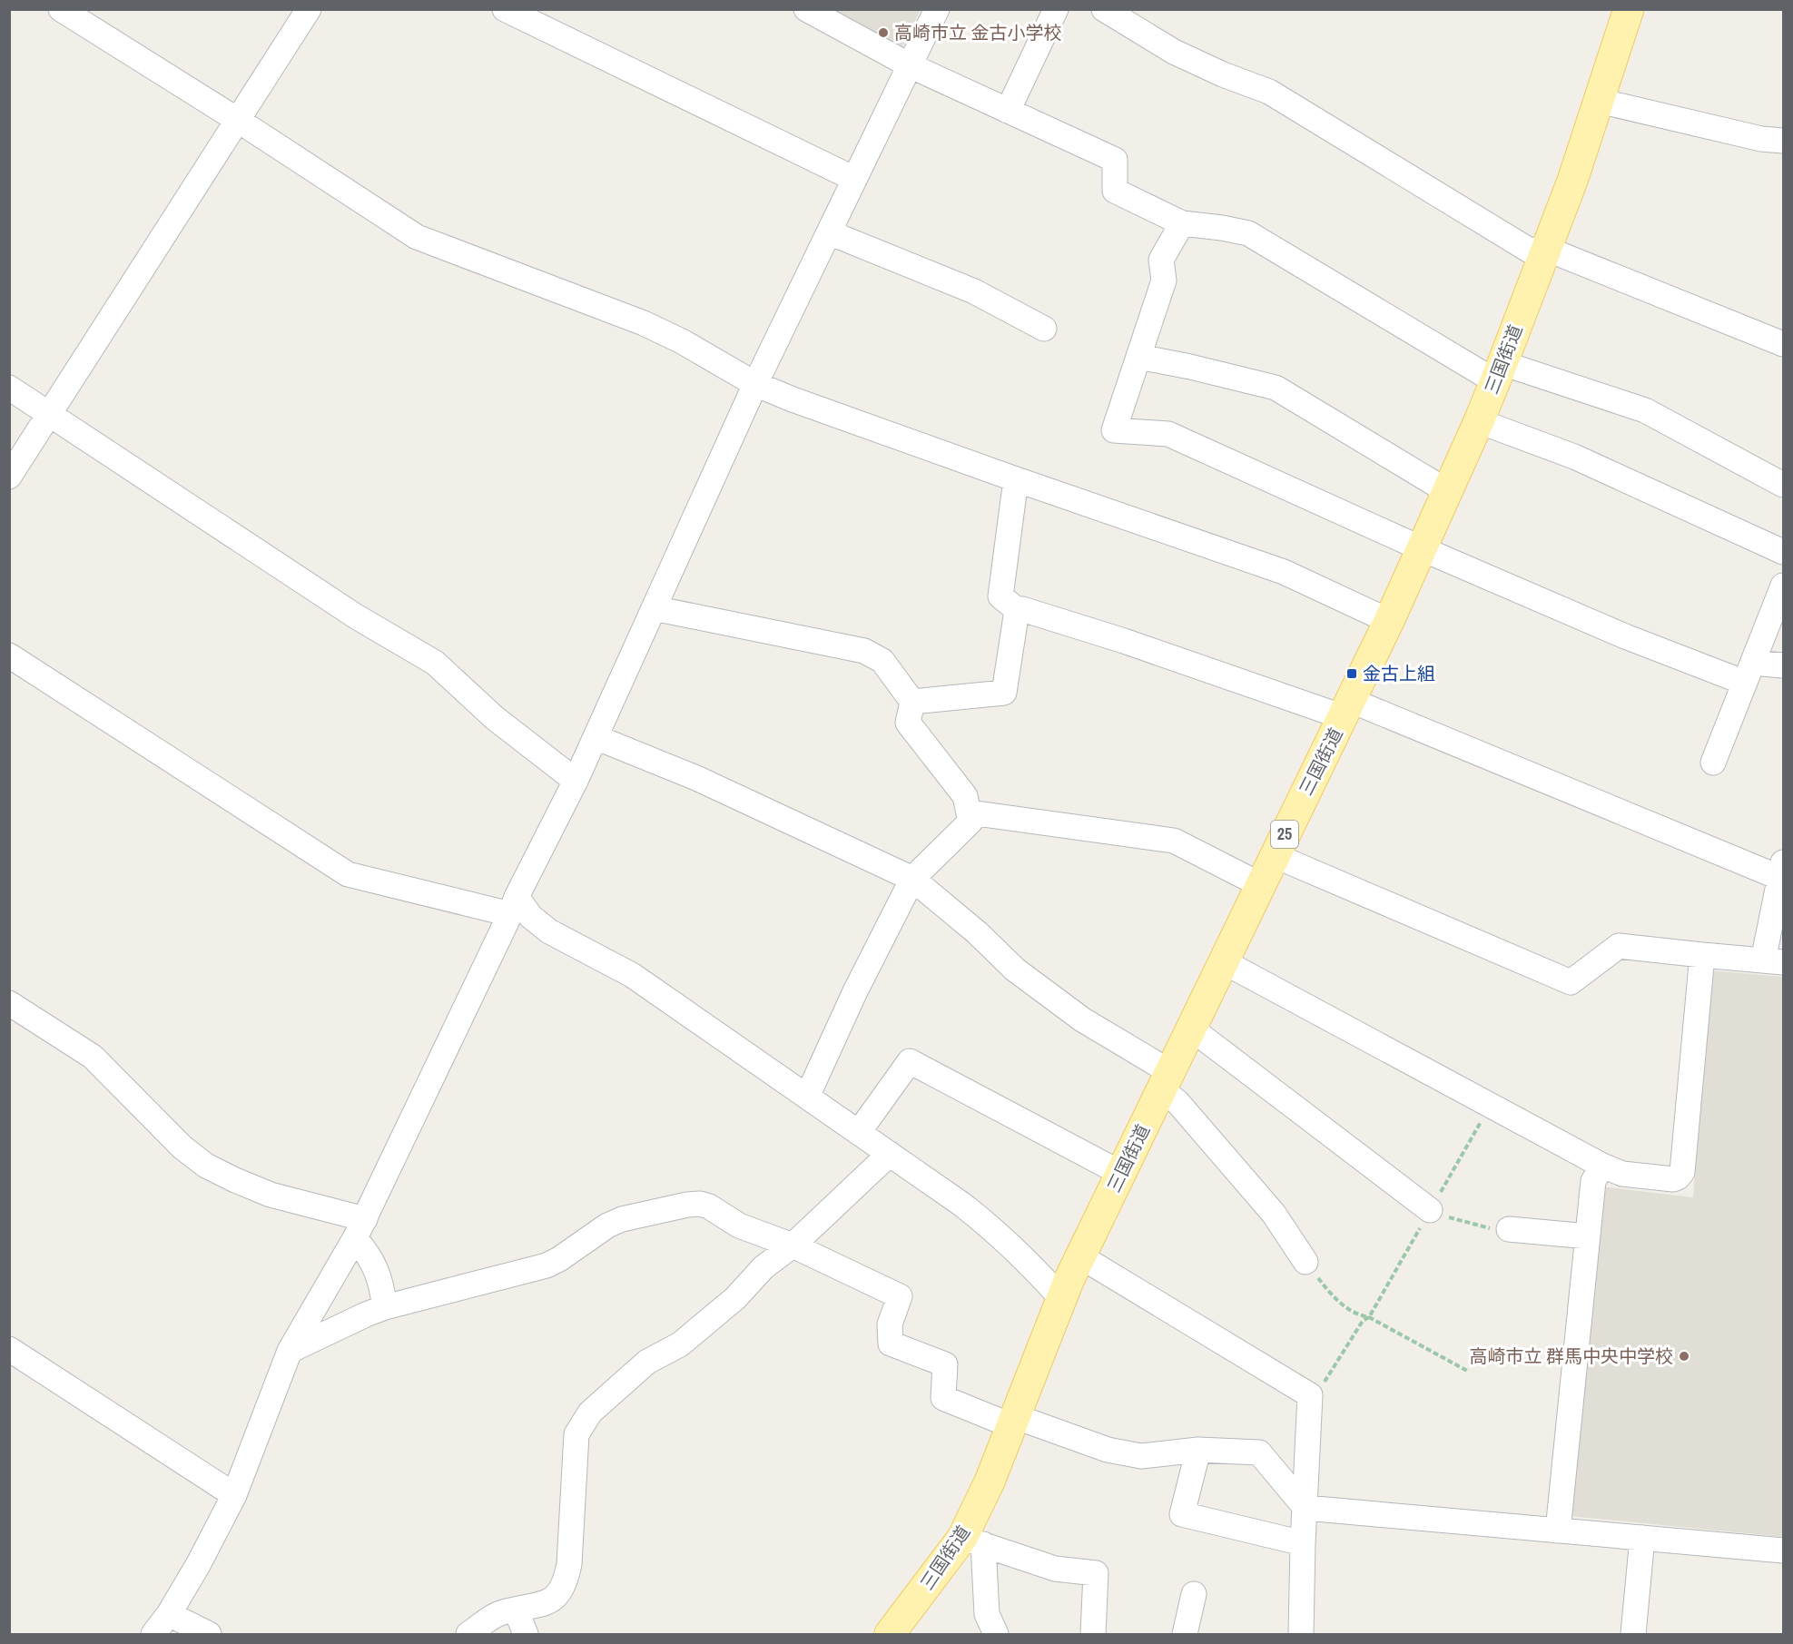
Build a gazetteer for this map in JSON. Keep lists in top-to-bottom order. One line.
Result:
{"streets":{"main road":["三国街道","25"]},"places":{"other":["高崎市立 金古小学校","高崎市立 群馬中央中学校"],"transit":["金古上組"]}}
